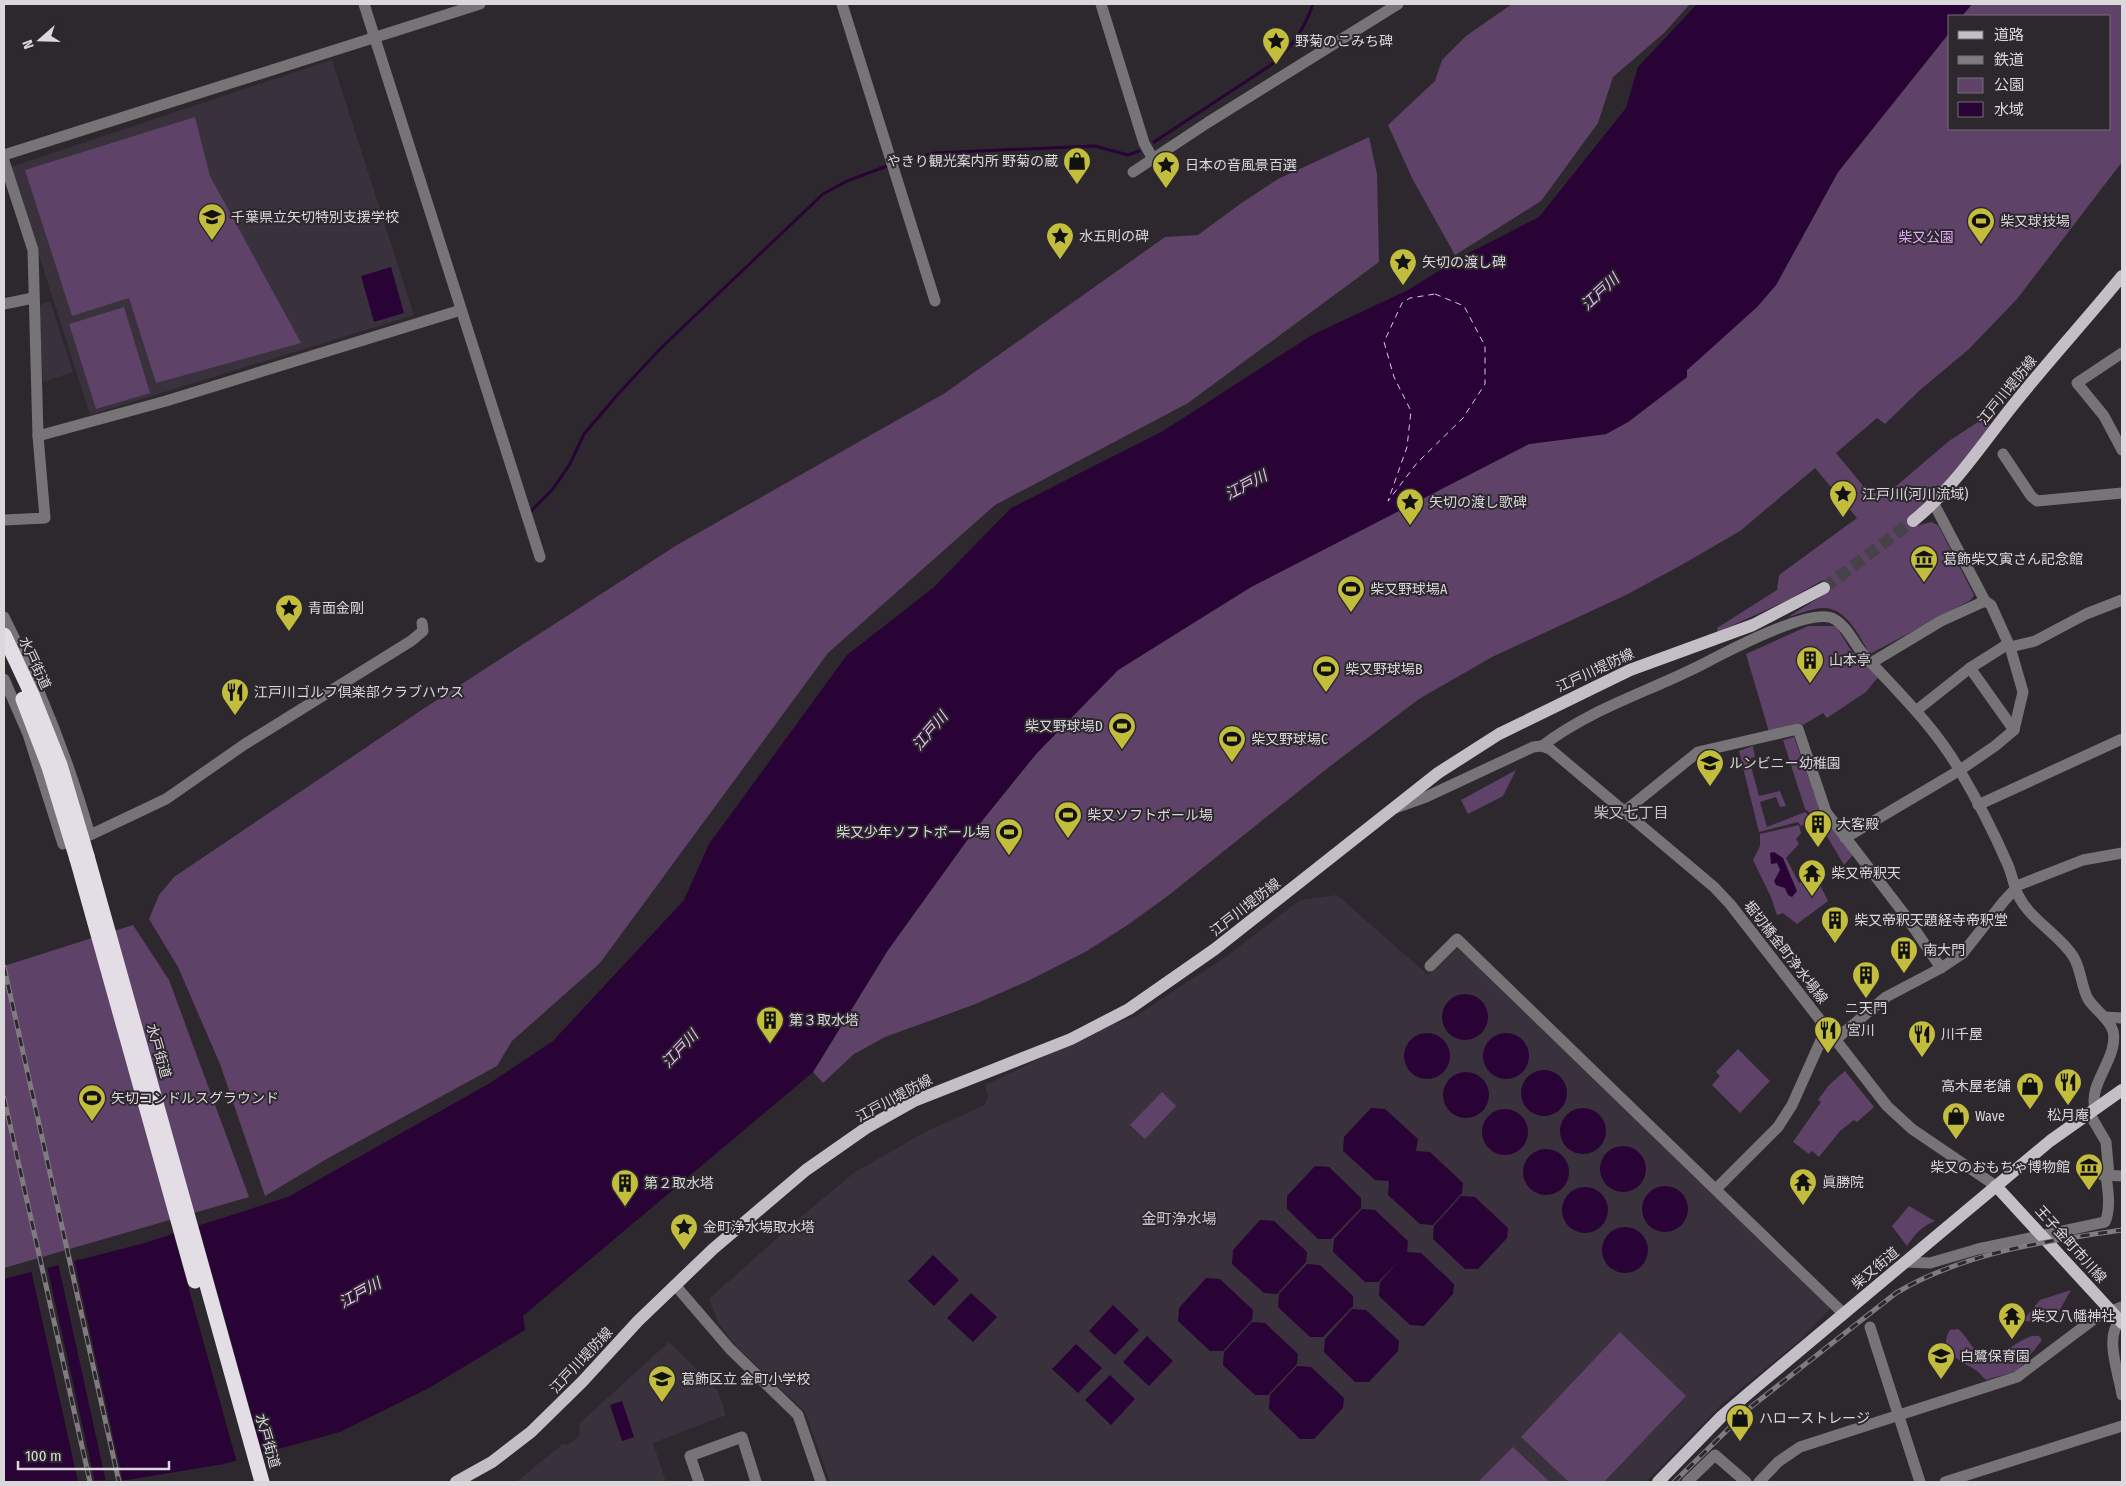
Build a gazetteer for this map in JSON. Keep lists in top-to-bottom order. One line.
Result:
{"streets":{"highway":["水戸街道"],"main road":["江戸川堤防線","王子金町市川線","柴又街道"],"street":["堀切橋金町浄水場線"]},"crossings":[["江戸川堤防線","堀切橋金町浄水場線"],["江戸川堤防線","柴又街道"],["堀切橋金町浄水場線","王子金町市川線"],["堀切橋金町浄水場線","柴又街道"],["王子金町市川線","柴又街道"]],"districts":["柴又七丁目","金町浄水場"],"water":["江戸川"],"parks":["柴又公園"],"places":{"place":["野菊のこみち碑","日本の音風景百選","水五則の碑","矢切の渡し碑","江戸川(河川流域)","矢切の渡し歌碑","青面金剛","金町浄水場取水塔"],"shop":["やきり観光案内所 野菊の蔵","高木屋老舗","Wave","ハローストレージ"],"school or university":["千葉県立矢切特別支援学校","ルンビニー幼稚園","白鷺保育園","葛飾区立 金町小学校"],"sports":["柴又球技場","柴又野球場A","柴又野球場B","柴又野球場D","柴又野球場C","柴又ソフトボール場","柴又少年ソフトボール場","矢切コンドルスグラウンド"],"museum":["葛飾柴又寅さん記念館","柴又のおもちゃ博物館"],"building":["山本亭","大客殿","柴又帝釈天題経寺帝釈堂","南大門","ニ天門","第３取水塔","第２取水塔"],"restaurant":["江戸川ゴルフ倶楽部クラブハウス","宮川","川千屋","松月庵"],"temple":["柴又帝釈天","眞勝院","柴又八幡神社"]},"legend":["道路","鉄道","公園","水域"],"scale_bar":"100 m","north":"left"}
